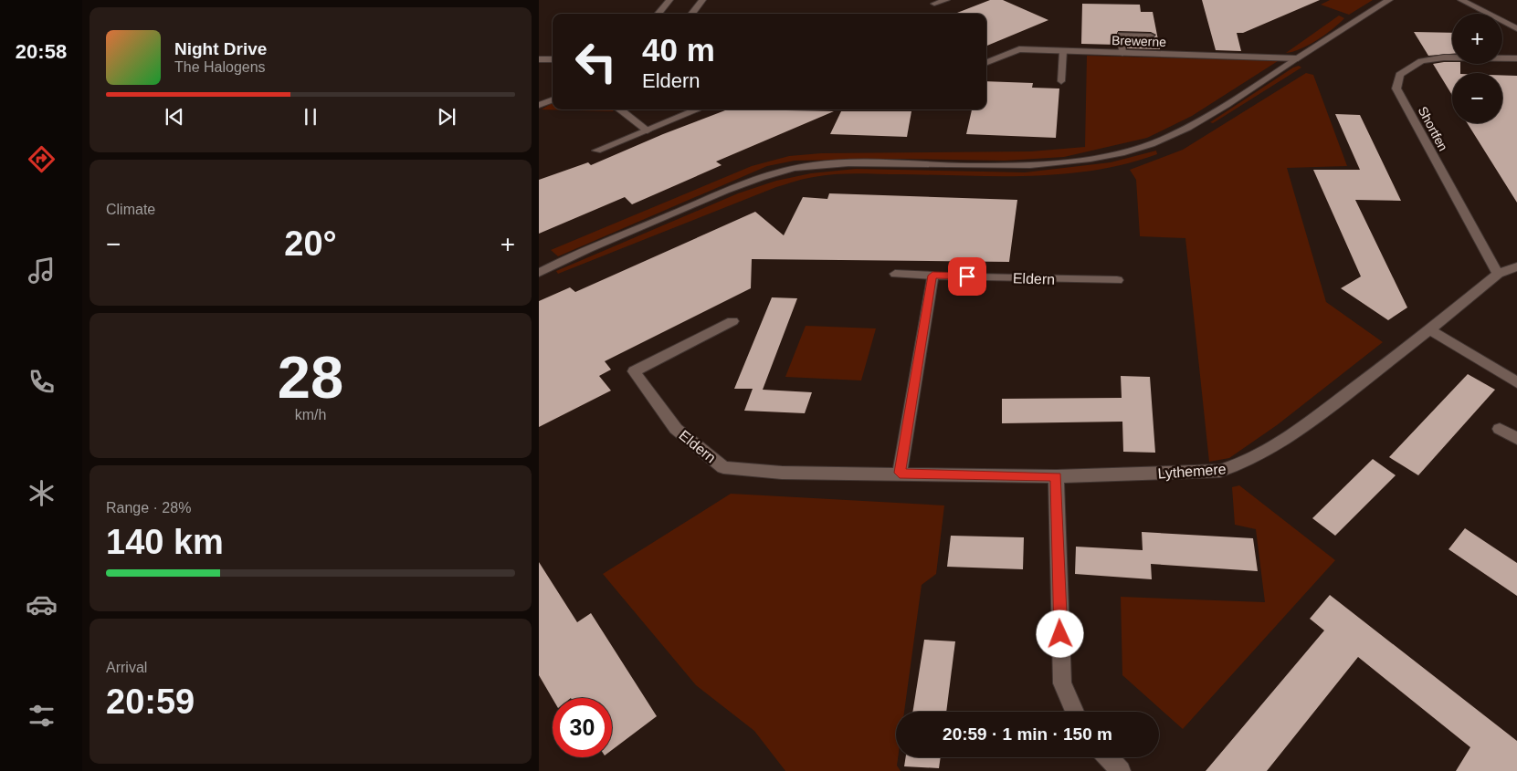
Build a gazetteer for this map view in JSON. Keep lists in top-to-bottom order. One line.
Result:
{"streets":{"street":["Brewerne","Shortfen","Eldern","Lythemere"]},"crossings":[["Shortfen","Lythemere"],["Eldern","Lythemere"]],"page":{"tabs":"20:58","map_buttons":["+","−"],"turn":["40 m","Eldern"],"song":["Night Drive","The Halogens"],"tile":["Climate",["28","km/h"],["Range · 28%","140 km"],["Arrival","20:59"]],"heat":["−","20°","+"],"limit":"30","trip":"20:59 · 1 min · 150 m"}}
